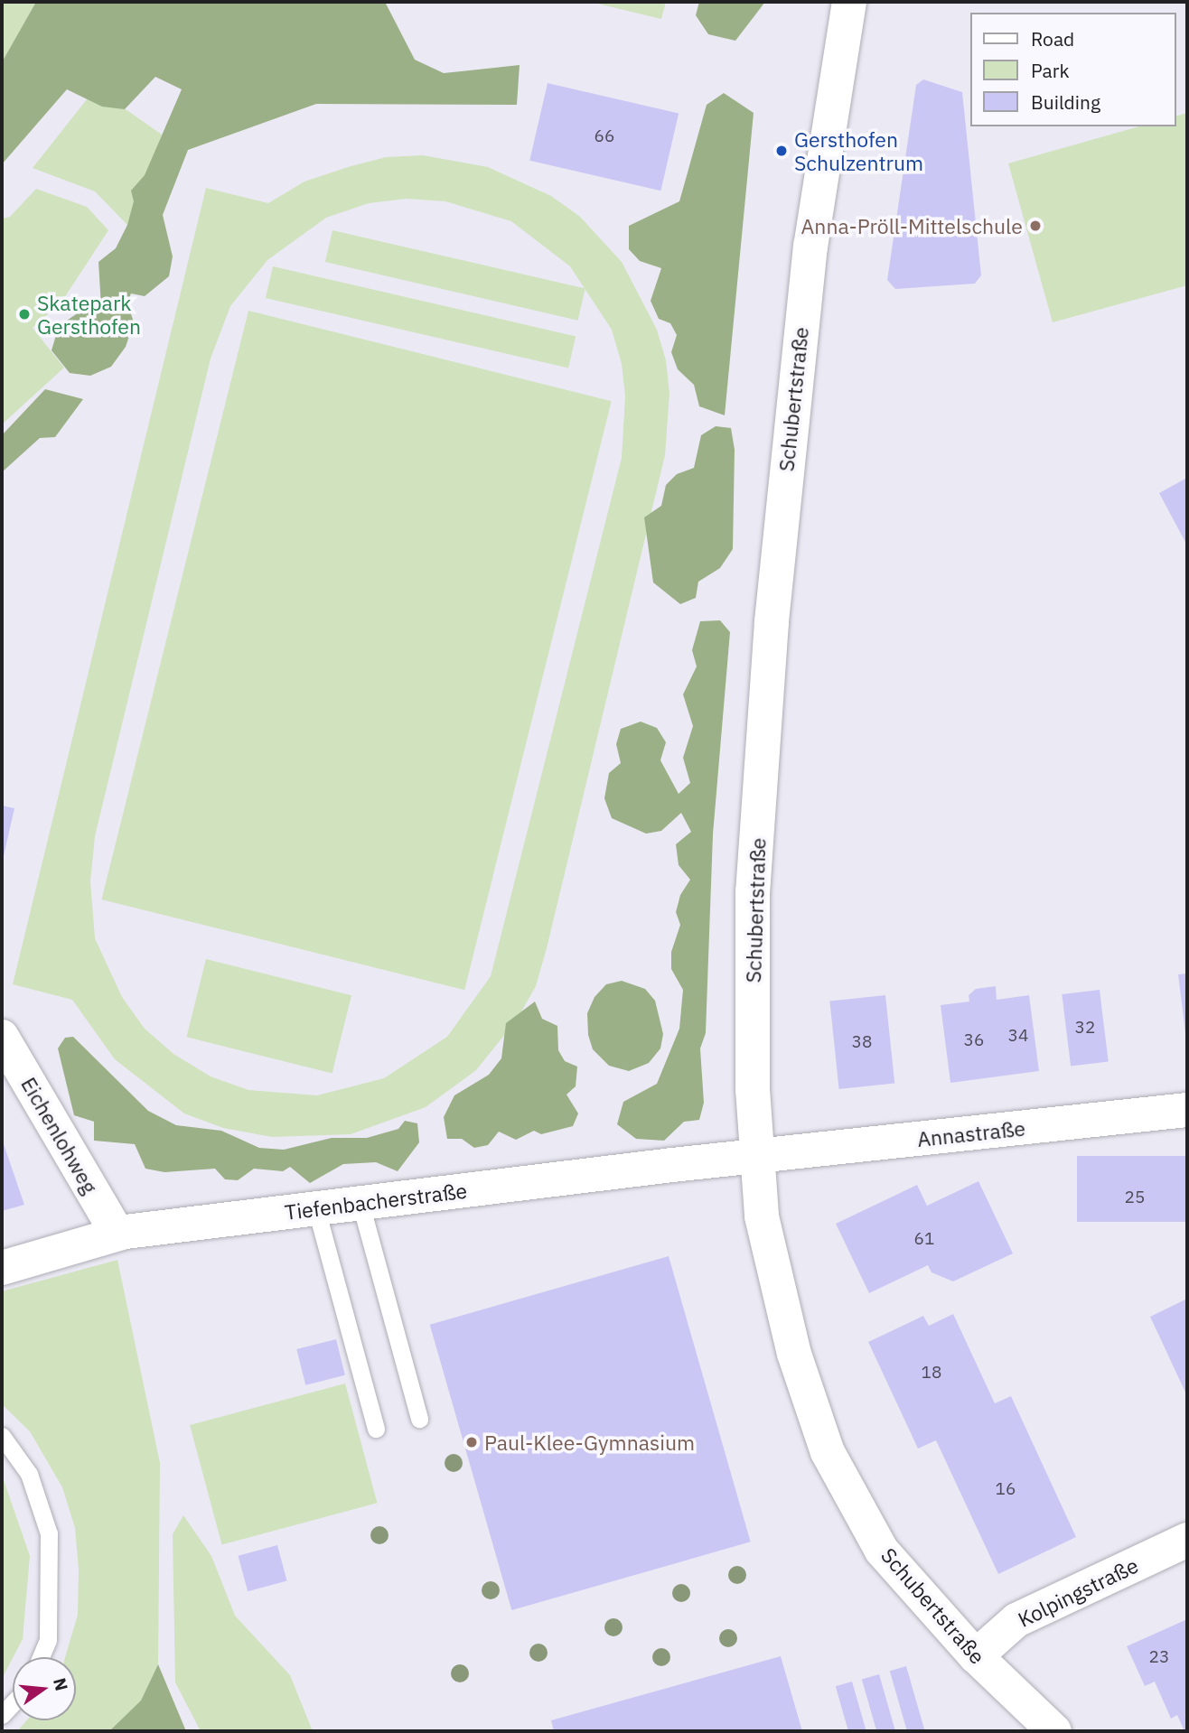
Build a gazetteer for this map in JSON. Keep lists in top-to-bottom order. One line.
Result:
{"streets":{"street":["Schubertstraße","Annastraße","Eichenlohweg","Tiefenbacherstraße","Kolpingstraße"]},"crossings":[["Schubertstraße","Annastraße"],["Schubertstraße","Tiefenbacherstraße"],["Schubertstraße","Kolpingstraße"],["Annastraße","Tiefenbacherstraße"],["Eichenlohweg","Tiefenbacherstraße"]],"places":["Gersthofen Schulzentrum","Anna-Pröll-Mittelschule","Skatepark Gersthofen","Paul-Klee-Gymnasium"],"house_numbers":["66","32","34","36","38","25","61","18","16","23"],"legend":["Road","Park","Building"],"north":"right"}
